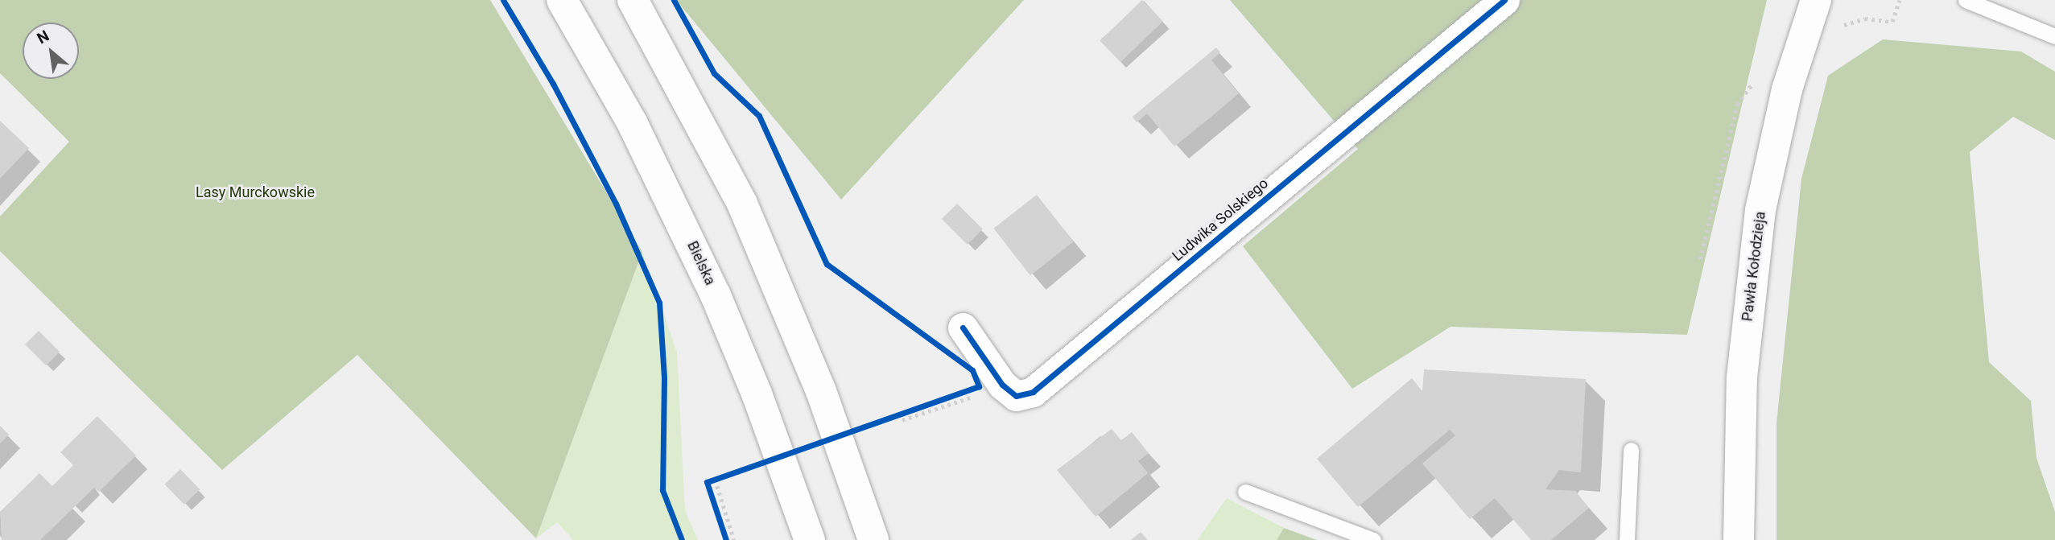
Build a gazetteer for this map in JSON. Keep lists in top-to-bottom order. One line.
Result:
{"streets":{"main road":["Bielska","Pawła Kołodzieja"],"street":["Ludwika Solskiego"]},"parks":["Lasy Murckowskie"],"north":"top left"}
